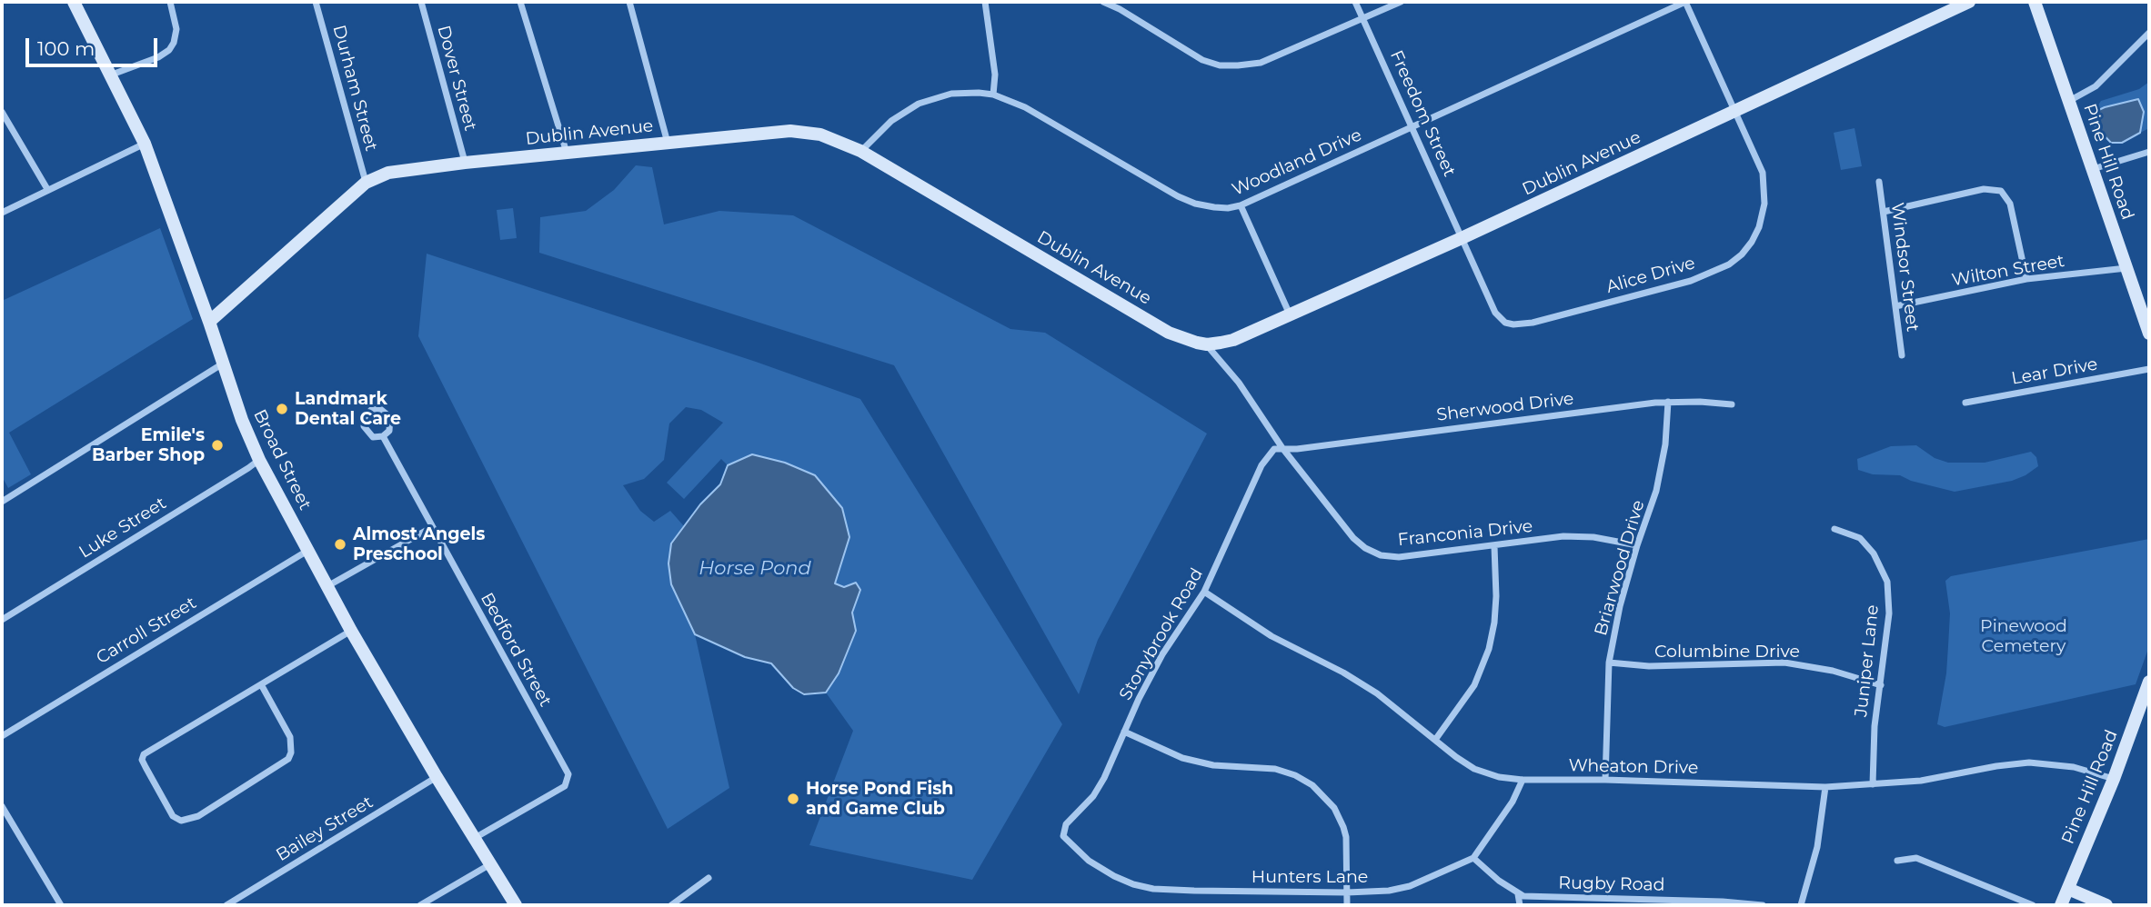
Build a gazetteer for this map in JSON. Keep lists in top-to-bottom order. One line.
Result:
{"streets":{"street":["Dover Street","Durham Street","Freedom Street","Dublin Avenue","Pine Hill Road","Woodland Drive","Windsor Street","Wilton Street","Alice Drive","Lear Drive","Sherwood Drive","Broad Street","Luke Street","Franconia Drive","Briarwood Drive","Carroll Street","Stonybrook Road","Bedford Street","Columbine Drive","Juniper Lane","Wheaton Drive","Bailey Street","Hunters Lane","Rugby Road"]},"crossings":[["Dover Street","Dublin Avenue"],["Durham Street","Dublin Avenue"],["Freedom Street","Dublin Avenue"],["Freedom Street","Woodland Drive"],["Freedom Street","Alice Drive"],["Dublin Avenue","Woodland Drive"],["Dublin Avenue","Alice Drive"],["Dublin Avenue","Broad Street"],["Dublin Avenue","Franconia Drive"],["Pine Hill Road","Wilton Street"],["Pine Hill Road","Wheaton Drive"],["Woodland Drive","Alice Drive"],["Windsor Street","Wilton Street"],["Sherwood Drive","Franconia Drive"],["Sherwood Drive","Briarwood Drive"],["Sherwood Drive","Stonybrook Road"],["Broad Street","Luke Street"],["Broad Street","Carroll Street"],["Broad Street","Bedford Street"],["Broad Street","Bailey Street"],["Franconia Drive","Briarwood Drive"],["Franconia Drive","Stonybrook Road"],["Briarwood Drive","Columbine Drive"],["Briarwood Drive","Wheaton Drive"],["Stonybrook Road","Wheaton Drive"],["Stonybrook Road","Hunters Lane"],["Columbine Drive","Juniper Lane"],["Juniper Lane","Wheaton Drive"]],"water":["Horse Pond"],"parks":["Pinewood Cemetery"],"places":["Landmark Dental Care","Emile's Barber Shop","Almost Angels Preschool","Horse Pond Fish and Game Club"],"scale_bar":"100 m"}
